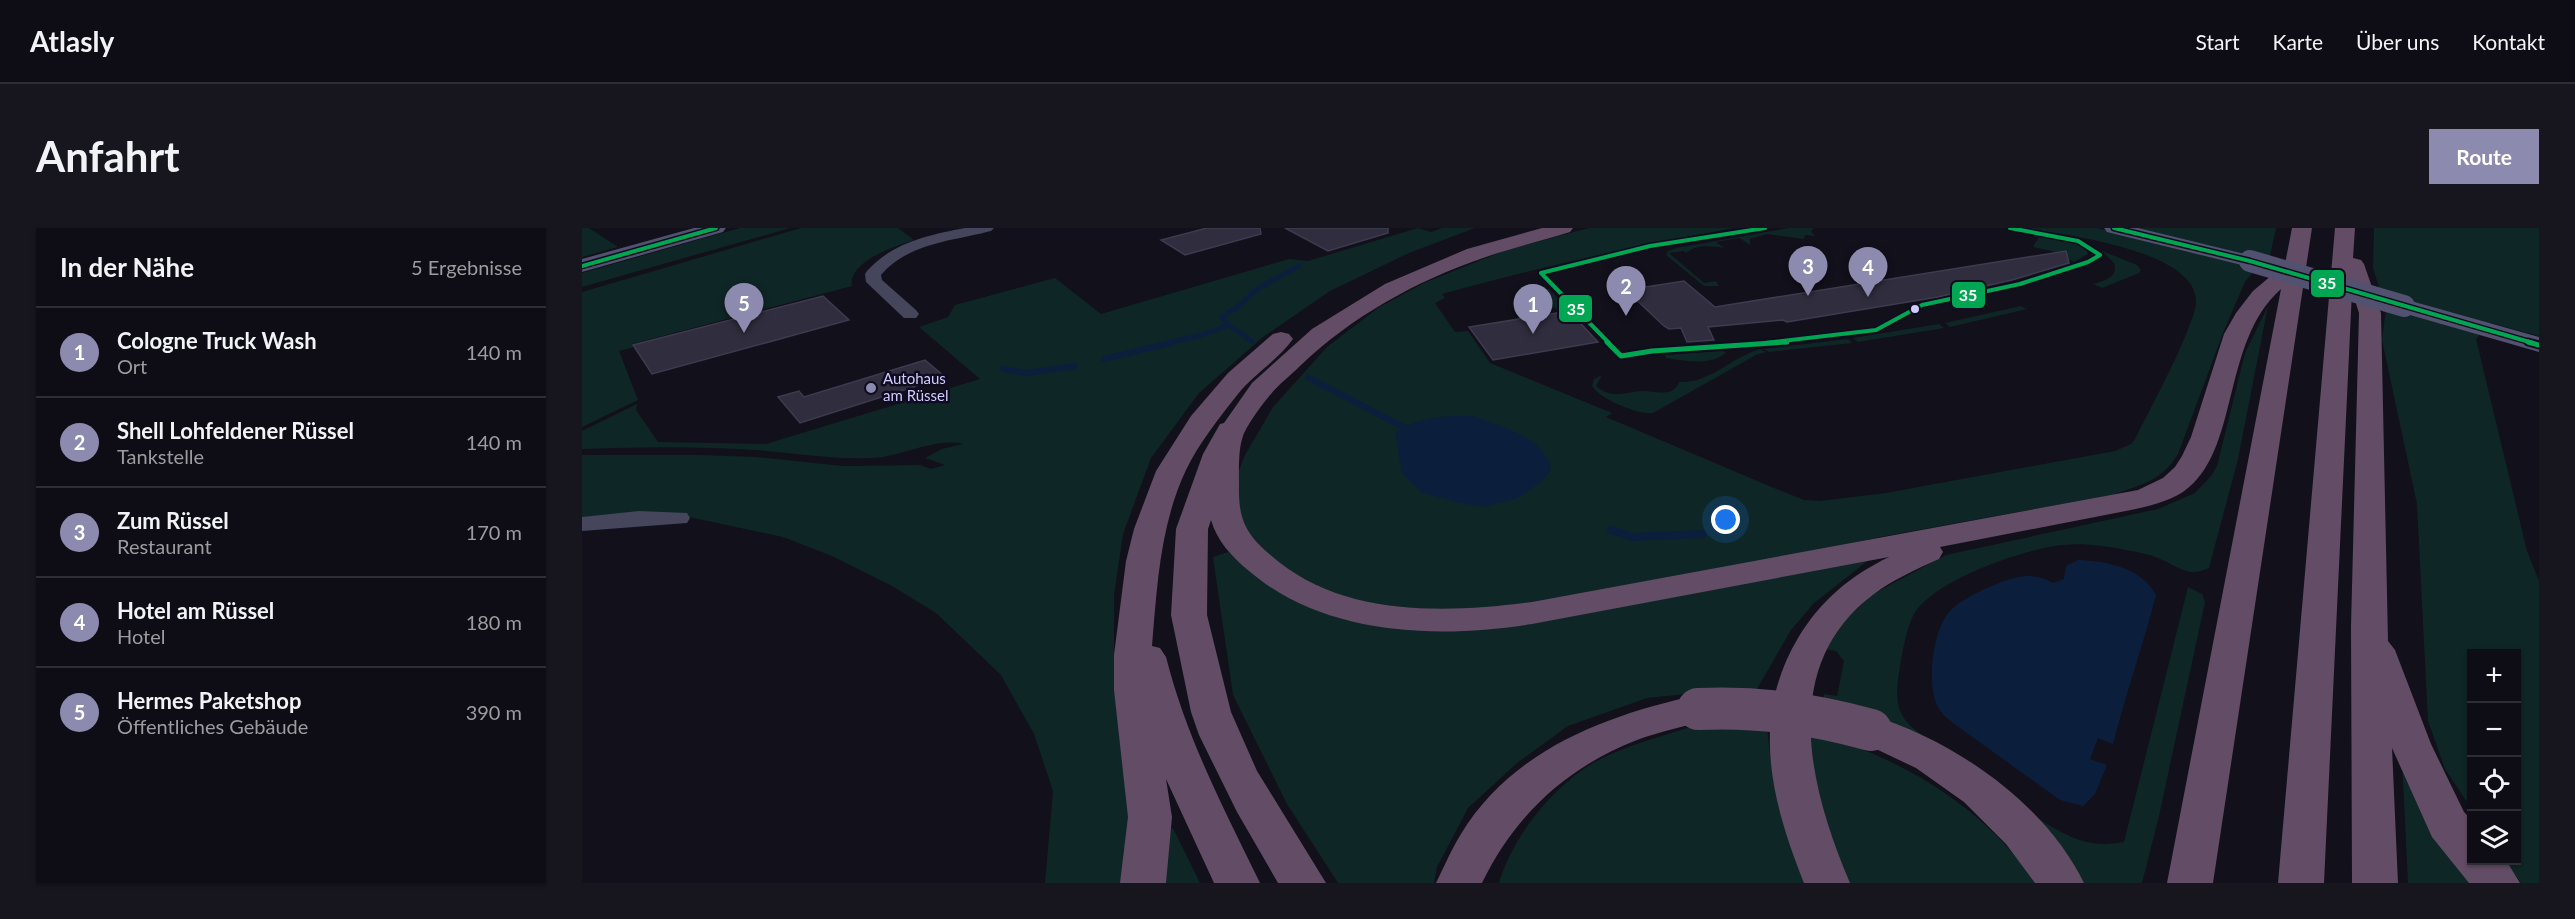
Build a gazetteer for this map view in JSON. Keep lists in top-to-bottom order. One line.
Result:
{"places":["Autohaus am Rüssel"],"lines":["transit line 35"],"page":{"header":"Atlasly","nav":["Start","Karte","Über uns","Kontakt"],"buttons":"Route","title":"Anfahrt","heading":["In der Nähe","5 Ergebnisse"],"pins":["3","4","2","5","1"],"list":[{"mark":"1","name":"Cologne Truck Wash","note":"Ort","value":"140 m"},{"mark":"2","name":"Shell Lohfeldener Rüssel","note":"Tankstelle","value":"140 m"},{"mark":"3","name":"Zum Rüssel","note":"Restaurant","value":"170 m"},{"mark":"4","name":"Hotel am Rüssel","note":"Hotel","value":"180 m"},{"mark":"5","name":"Hermes Paketshop","note":"Öffentliches Gebäude","value":"390 m"}],"map_buttons":["+","−"]}}
